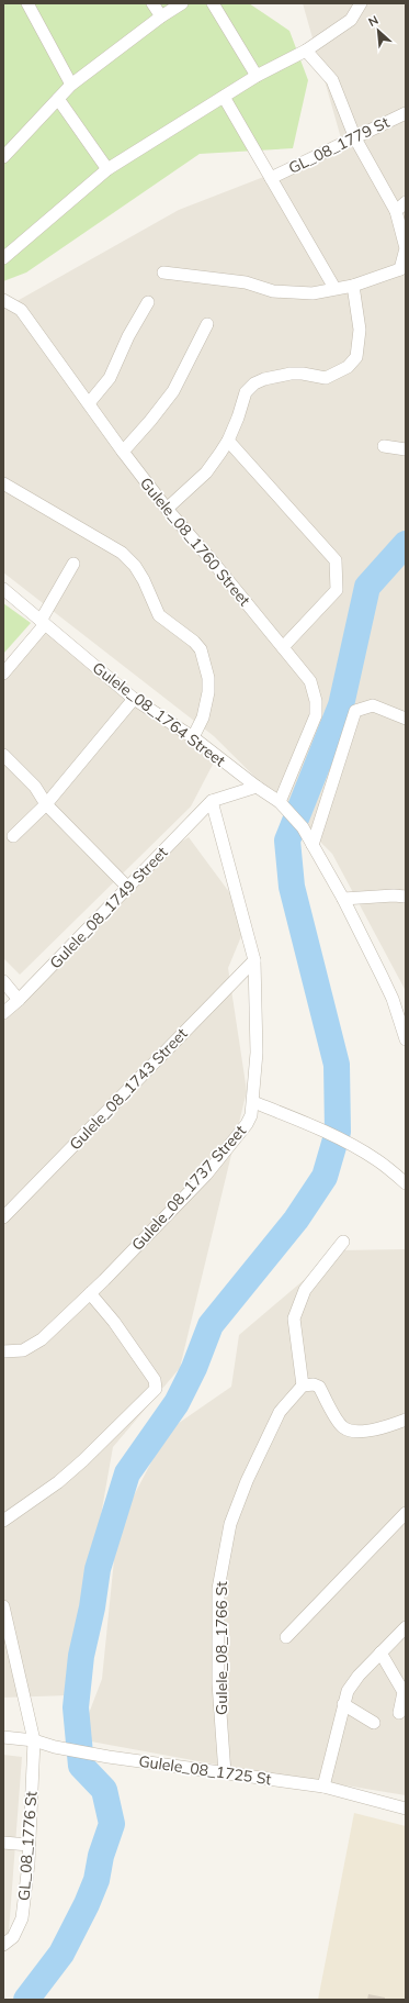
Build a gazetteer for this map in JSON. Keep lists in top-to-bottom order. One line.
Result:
{"streets":{"street":["GL_08_1779 St","Gulele_08_1760 Street","Gulele_08_1764 Street","Gulele_08_1749 Street","Gulele_08_1743 Street","Gulele_08_1737 Street","Gulele_08_1766 St","Gulele_08_1725 St","GL_08_1776 St"]},"crossings":[["Gulele_08_1760 Street","Gulele_08_1764 Street"],["Gulele_08_1749 Street","Gulele_08_1737 Street"],["Gulele_08_1743 Street","Gulele_08_1737 Street"],["Gulele_08_1766 St","Gulele_08_1725 St"],["Gulele_08_1725 St","GL_08_1776 St"]],"north":"top left"}
